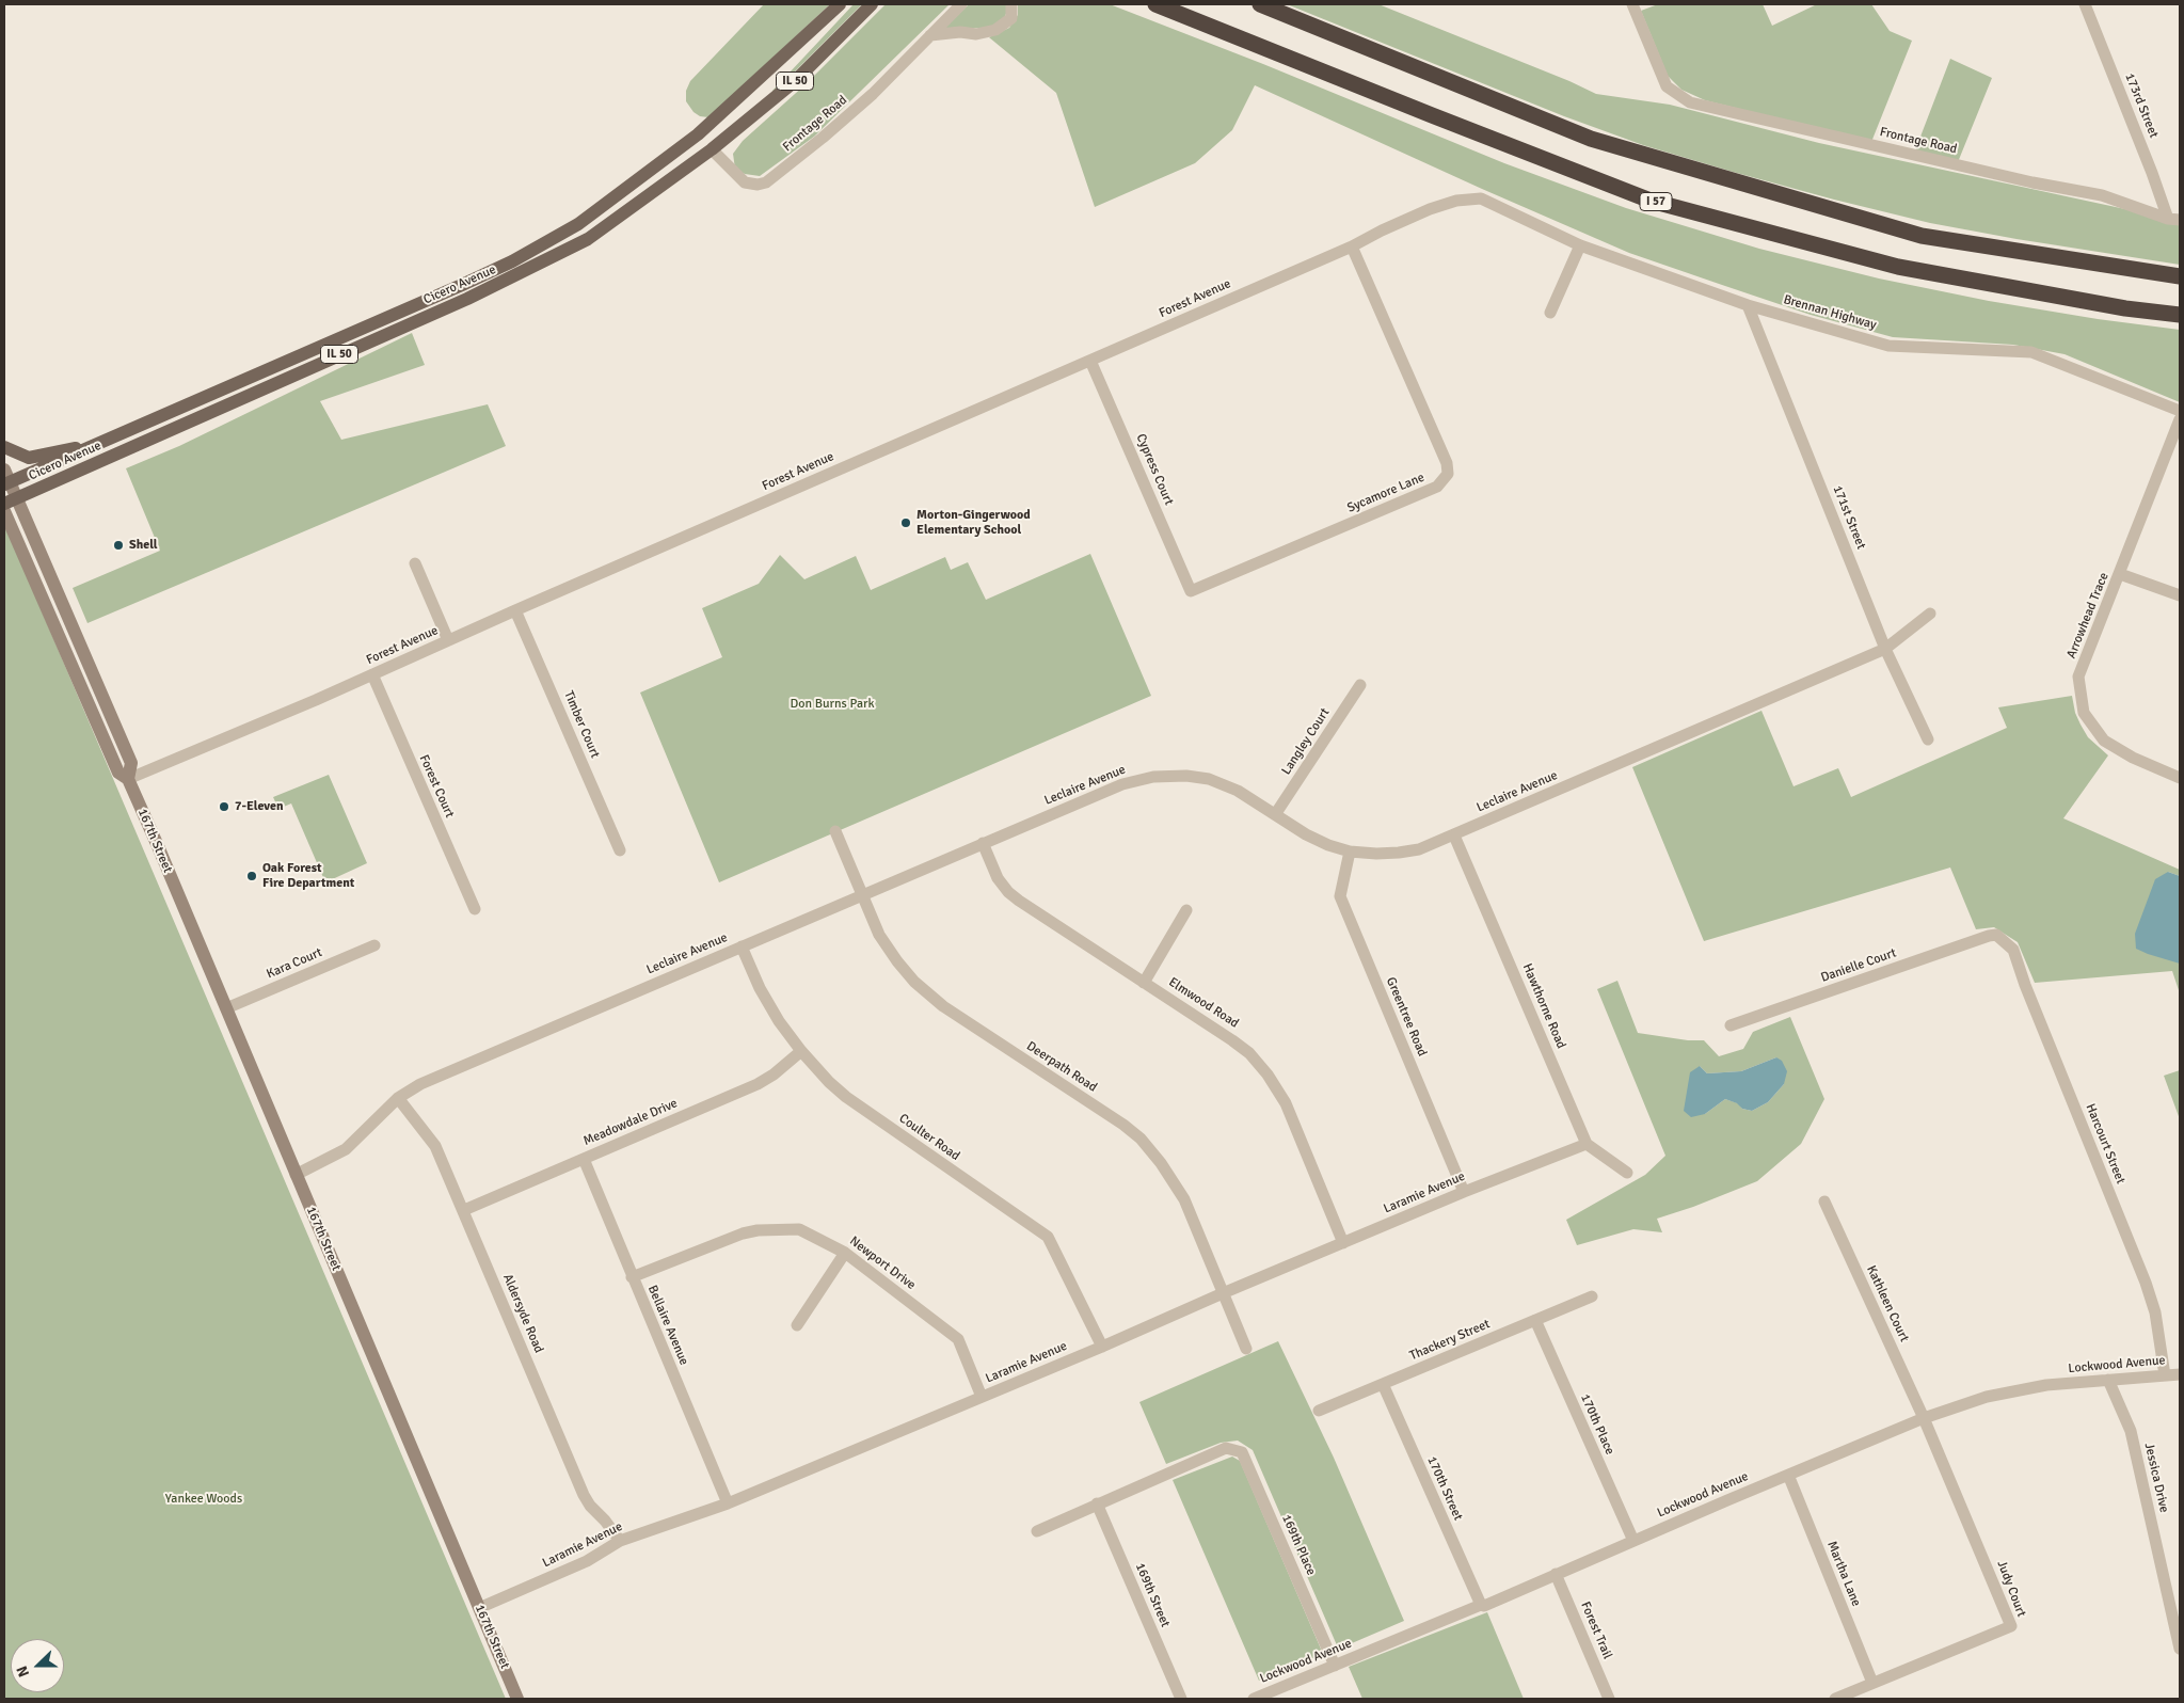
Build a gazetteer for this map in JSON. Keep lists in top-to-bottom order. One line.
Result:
{"streets":{"highway":["I 57"],"main road":["IL 50","Cicero Avenue","167th Street"],"street":["173rd Street","Frontage Road","Forest Avenue","Brennan Highway","Cypress Court","Sycamore Lane","171st Street","Arrowhead Trace","Timber Court","Langley Court","Leclaire Avenue","Forest Court","Kara Court","Danielle Court","Elmwood Road","Hawthorne Road","Greentree Road","Deerpath Road","Meadowdale Drive","Coulter Road","Harcourt Street","Laramie Avenue","Newport Drive","Kathleen Court","Aldersyde Road","Bellaire Avenue","Thackery Street","Lockwood Avenue","170th Place","Jessica Drive","170th Street","169th Place","Martha Lane","Judy Court","169th Street","Forest Trail"]},"crossings":[["173rd Street","Frontage Road"],["Frontage Road","Cicero Avenue"],["Cicero Avenue","167th Street"],["Forest Avenue","Brennan Highway"],["Forest Avenue","Cypress Court"],["Forest Avenue","Sycamore Lane"],["Forest Avenue","Timber Court"],["Forest Avenue","Forest Court"],["Forest Avenue","167th Street"],["Brennan Highway","171st Street"],["Cypress Court","Sycamore Lane"],["171st Street","Leclaire Avenue"],["Langley Court","Leclaire Avenue"],["Leclaire Avenue","167th Street"],["Leclaire Avenue","Elmwood Road"],["Leclaire Avenue","Hawthorne Road"],["Leclaire Avenue","Greentree Road"],["Leclaire Avenue","Deerpath Road"],["Leclaire Avenue","Coulter Road"],["Leclaire Avenue","Aldersyde Road"],["167th Street","Kara Court"],["167th Street","Laramie Avenue"],["Danielle Court","Harcourt Street"],["Elmwood Road","Laramie Avenue"],["Hawthorne Road","Laramie Avenue"],["Greentree Road","Laramie Avenue"],["Deerpath Road","Laramie Avenue"],["Meadowdale Drive","Coulter Road"],["Meadowdale Drive","Aldersyde Road"],["Meadowdale Drive","Bellaire Avenue"],["Coulter Road","Laramie Avenue"],["Harcourt Street","Lockwood Avenue"],["Laramie Avenue","Newport Drive"],["Laramie Avenue","Aldersyde Road"],["Laramie Avenue","Bellaire Avenue"],["Newport Drive","Bellaire Avenue"],["Kathleen Court","Lockwood Avenue"],["Kathleen Court","Judy Court"],["Thackery Street","170th Place"],["Thackery Street","170th Street"],["Lockwood Avenue","170th Place"],["Lockwood Avenue","Jessica Drive"],["Lockwood Avenue","170th Street"],["Lockwood Avenue","169th Place"],["Lockwood Avenue","Martha Lane"],["Lockwood Avenue","Judy Court"],["Lockwood Avenue","Forest Trail"],["169th Place","169th Street"],["Martha Lane","Judy Court"]],"parks":["Don Burns Park","Yankee Woods"],"places":["Morton-Gingerwood Elementary School","Shell","7-Eleven","Oak Forest Fire Department"],"north":"left"}
